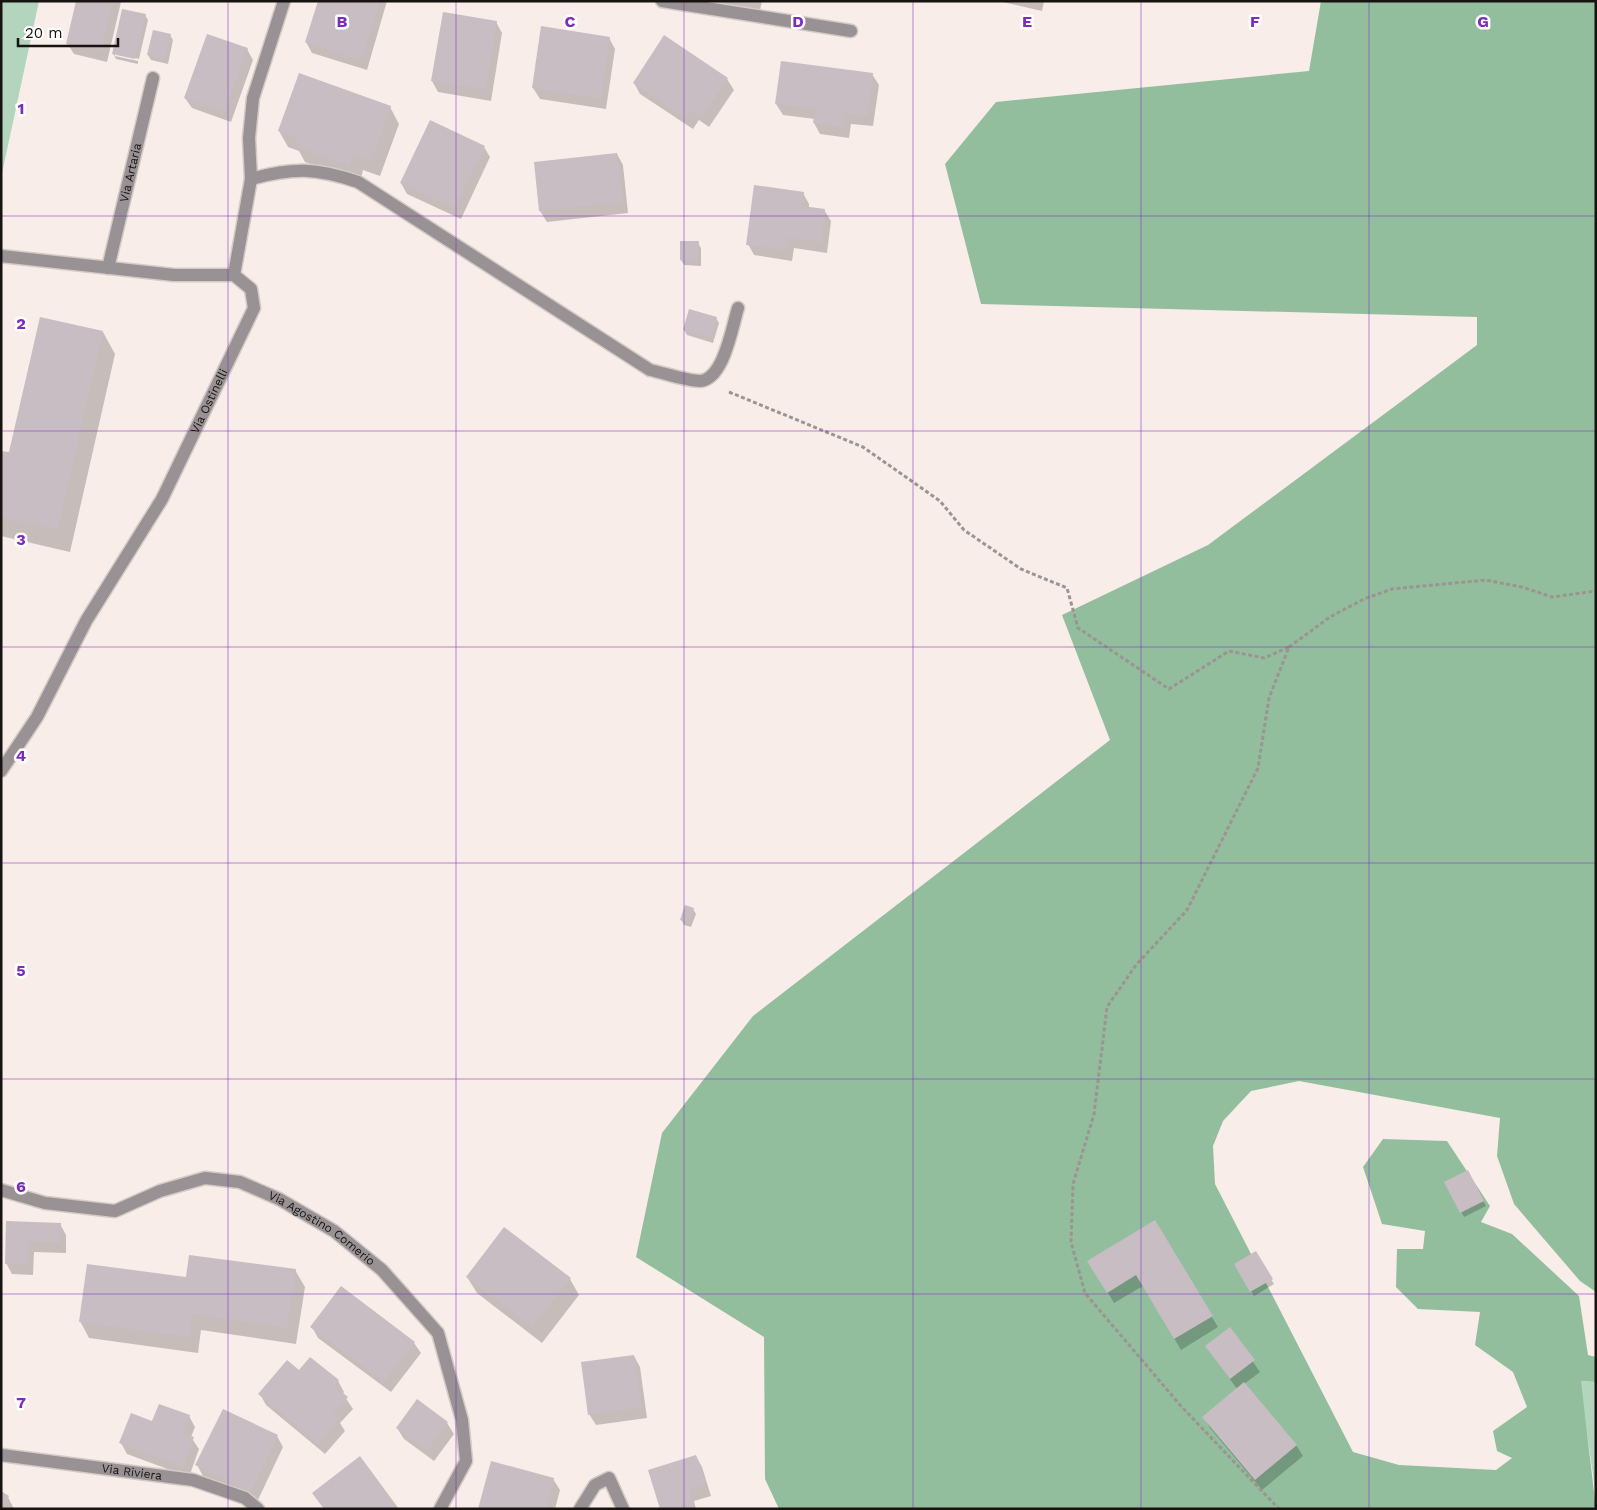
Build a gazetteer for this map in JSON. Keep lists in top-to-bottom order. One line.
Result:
{"streets":{"street":["Via Artaria","Via Ostinelli","Via Agostino Comerio","Via Riviera"]},"scale_bar":"20 m","grid":{"columns":["B","C","D","E","F","G"],"rows":["1","2","3","4","5","6","7"]}}
